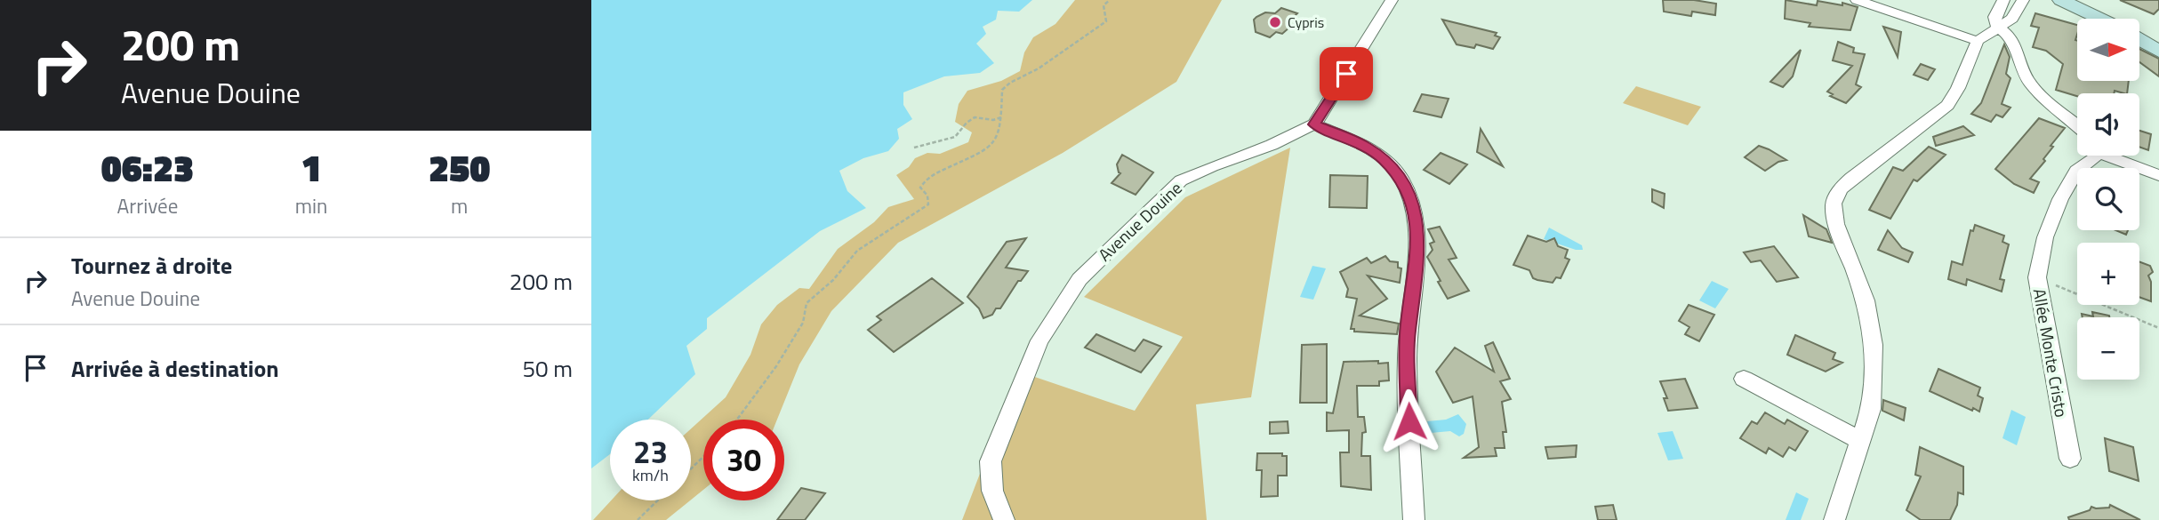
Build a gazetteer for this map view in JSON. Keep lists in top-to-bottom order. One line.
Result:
{"streets":{"street":["Avenue Douine","Allée Monte Cristo"]},"places":["Cypris"],"north":"right","page":{"turn":["200 m","Avenue Douine"],"map_buttons":["+","−"],"eta":["06:23","Arrivée","1","min","250","m"],"list":[{"name":"Tournez à droite","note":"Avenue Douine","value":"200 m"},{"name":"Arrivée à destination","value":"50 m"}],"speed":"23 km/h","limit":"30"}}
